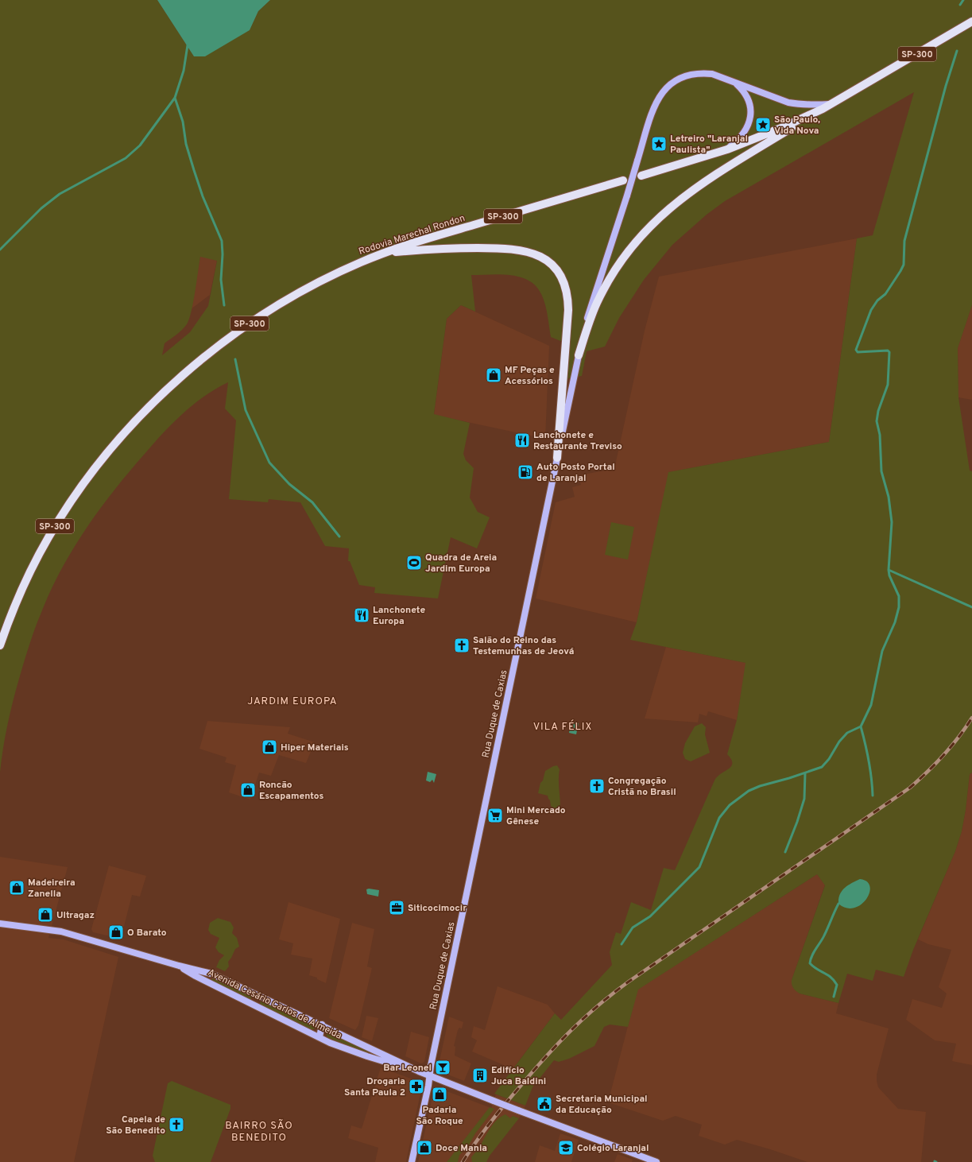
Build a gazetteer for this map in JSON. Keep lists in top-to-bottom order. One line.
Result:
{"streets":{"main road":["SP-300","Rodovia Marechal Rondon","Rua Duque de Caxias","Avenida Cesário Carlos de Almeida"]},"crossings":[["SP-300","Rua Duque de Caxias"],["Rua Duque de Caxias","Avenida Cesário Carlos de Almeida"]],"districts":["JARDIM EUROPA","VILA FÉLIX","BAIRRO SÃO BENEDITO"],"places":{"place":["São Paulo, Vida Nova","Letreiro \"Laranjal Paulista\""],"shop":["MF Peças e Acessórios","Hiper Materiais","Roncão Escapamentos","Madeireira Zanella","Ultragaz","O Barato","Padaria São Roque","Doce Mania"],"restaurant":["Lanchonete e Restaurante Treviso","Lanchonete Europa"],"fuel station":["Auto Posto Portal de Laranjal"],"sports":["Quadra de Areia Jardim Europa"],"church":["Salão do Reino das Testemunhas de Jeová","Congregação Cristã no Brasil","Capela de São Benedito"],"supermarket":["Mini Mercado Gênese"],"office":["Siticocimocir"],"bar":["Bar Leonel"],"building":["Edifício Juca Baldini"],"pharmacy":["Drogaria Santa Paula 2"],"public building":["Secretaria Municipal da Educação"],"school or university":["Colégio Laranjal"]}}
